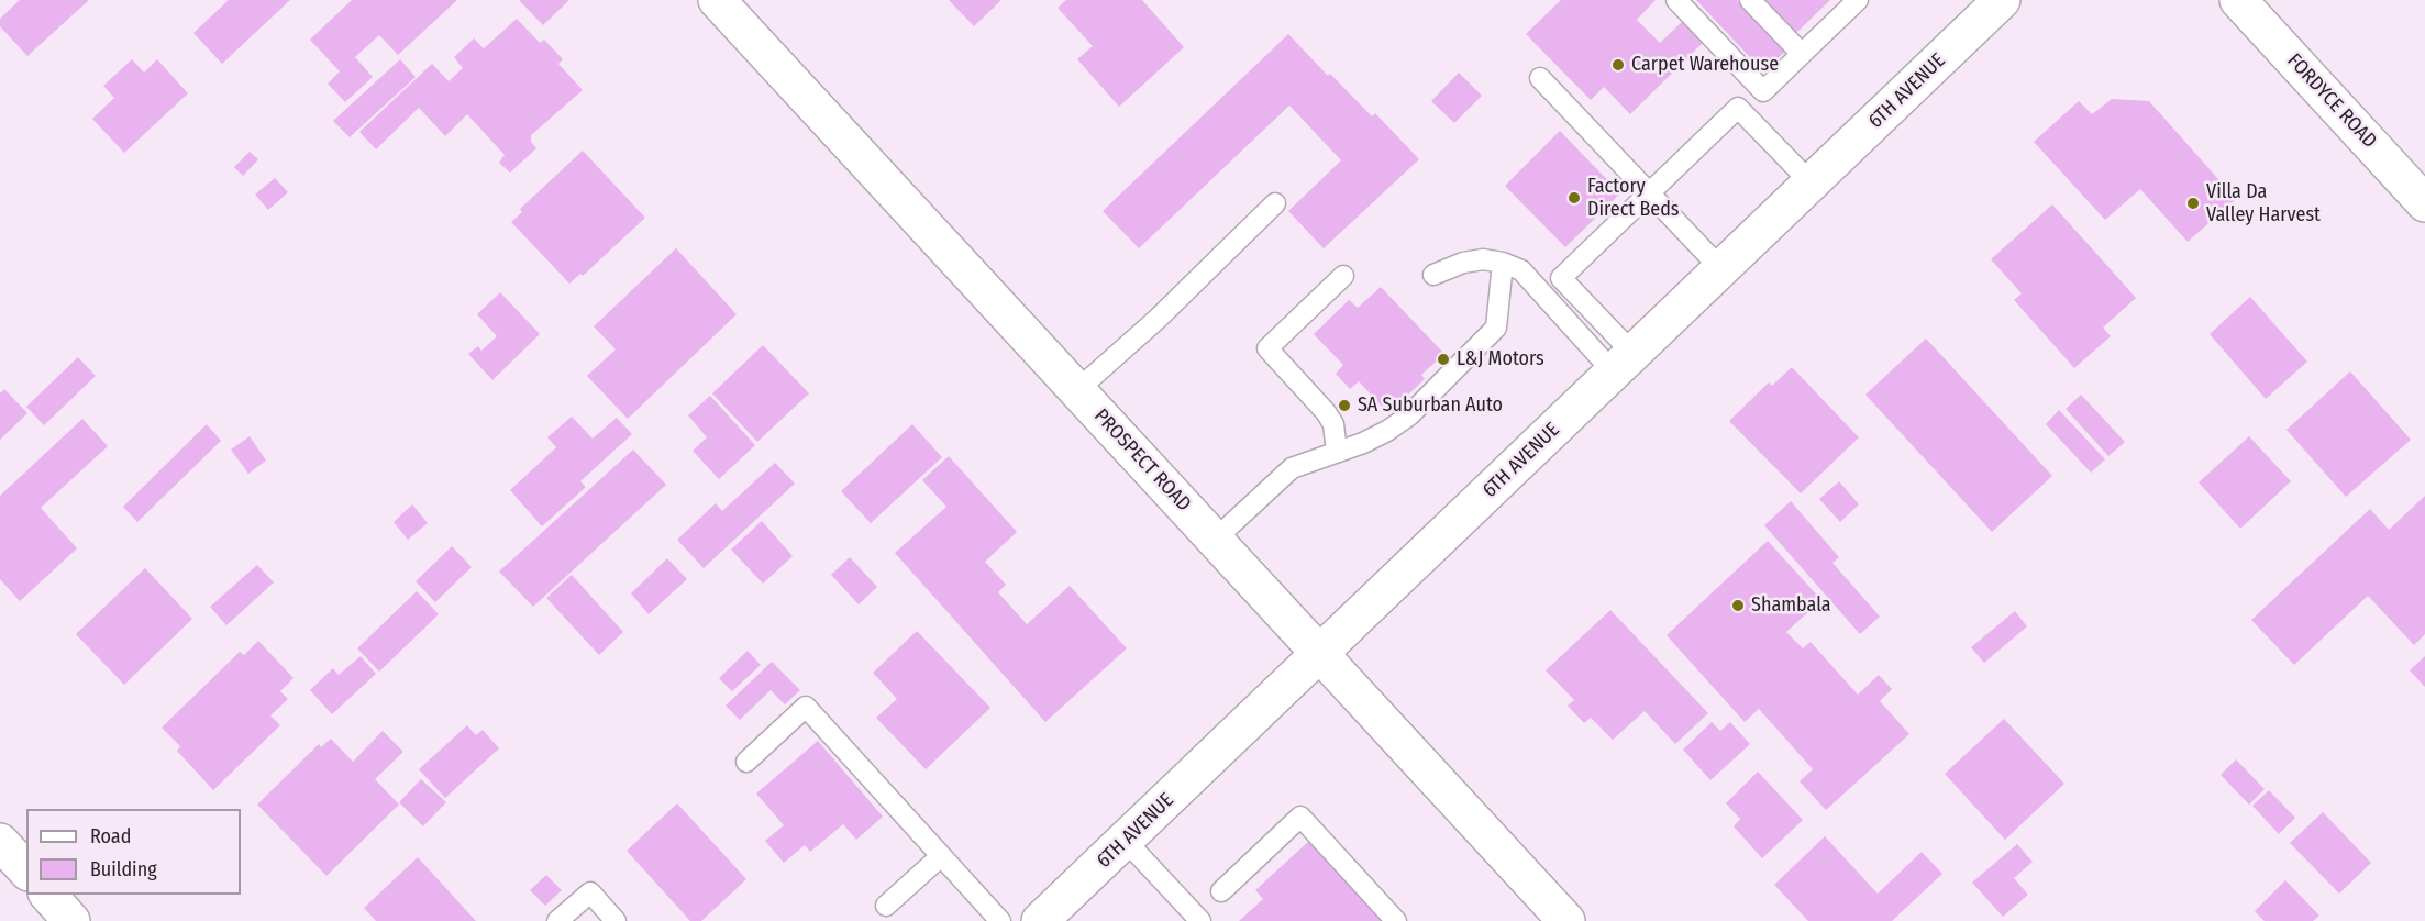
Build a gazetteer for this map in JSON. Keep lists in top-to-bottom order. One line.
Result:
{"streets":{"street":["6TH AVENUE","FORDYCE ROAD","PROSPECT ROAD"]},"crossings":[["6TH AVENUE","PROSPECT ROAD"]],"places":["Carpet Warehouse","Factory Direct Beds","Villa Da Valley Harvest","L&J Motors","SA Suburban Auto","Shambala"],"legend":["Road","Building"]}
